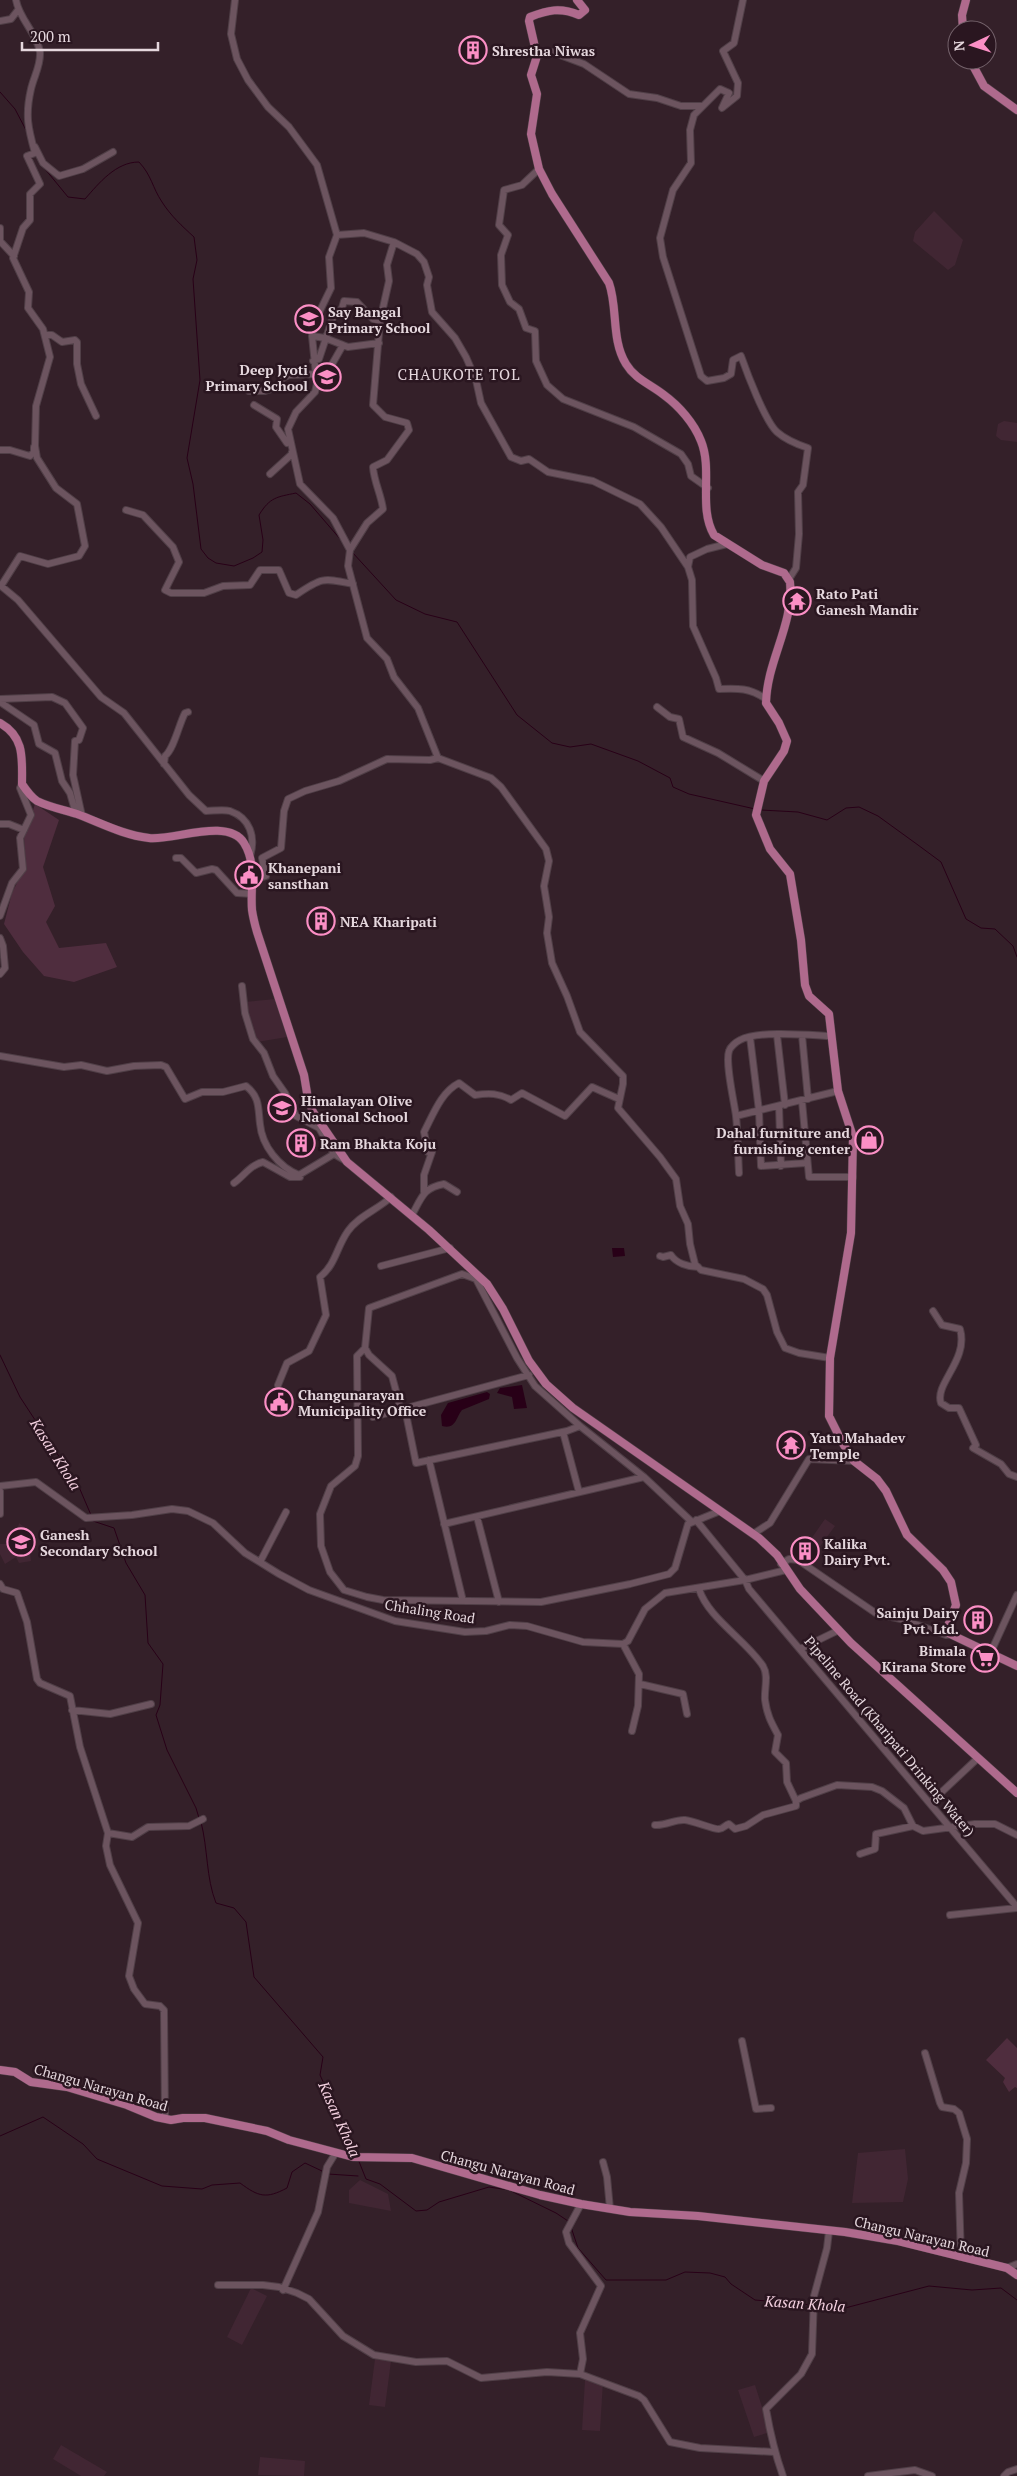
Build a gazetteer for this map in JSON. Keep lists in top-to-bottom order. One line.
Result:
{"streets":{"main road":["Changu Narayan Road"],"street":["Chhaling Road","Pipeline Road (Kharipati Drinking Water)"]},"districts":["CHAUKOTE TOL"],"water":["Kasan Khola"],"places":{"building":["Shrestha Niwas","NEA Kharipati","Ram Bhakta Koju","Kalika Dairy Pvt.","Sainju Dairy Pvt. Ltd."],"school or university":["Say Bangal Primary School","Deep Jyoti Primary School","Himalayan Olive National School","Ganesh Secondary School"],"temple":["Rato Pati Ganesh Mandir","Yatu Mahadev Temple"],"public building":["Khanepani sansthan","Changunarayan Municipality Office"],"shop":["Dahal furniture and furnishing center"],"supermarket":["Bimala Kirana Store"]},"scale_bar":"200 m","north":"left"}
